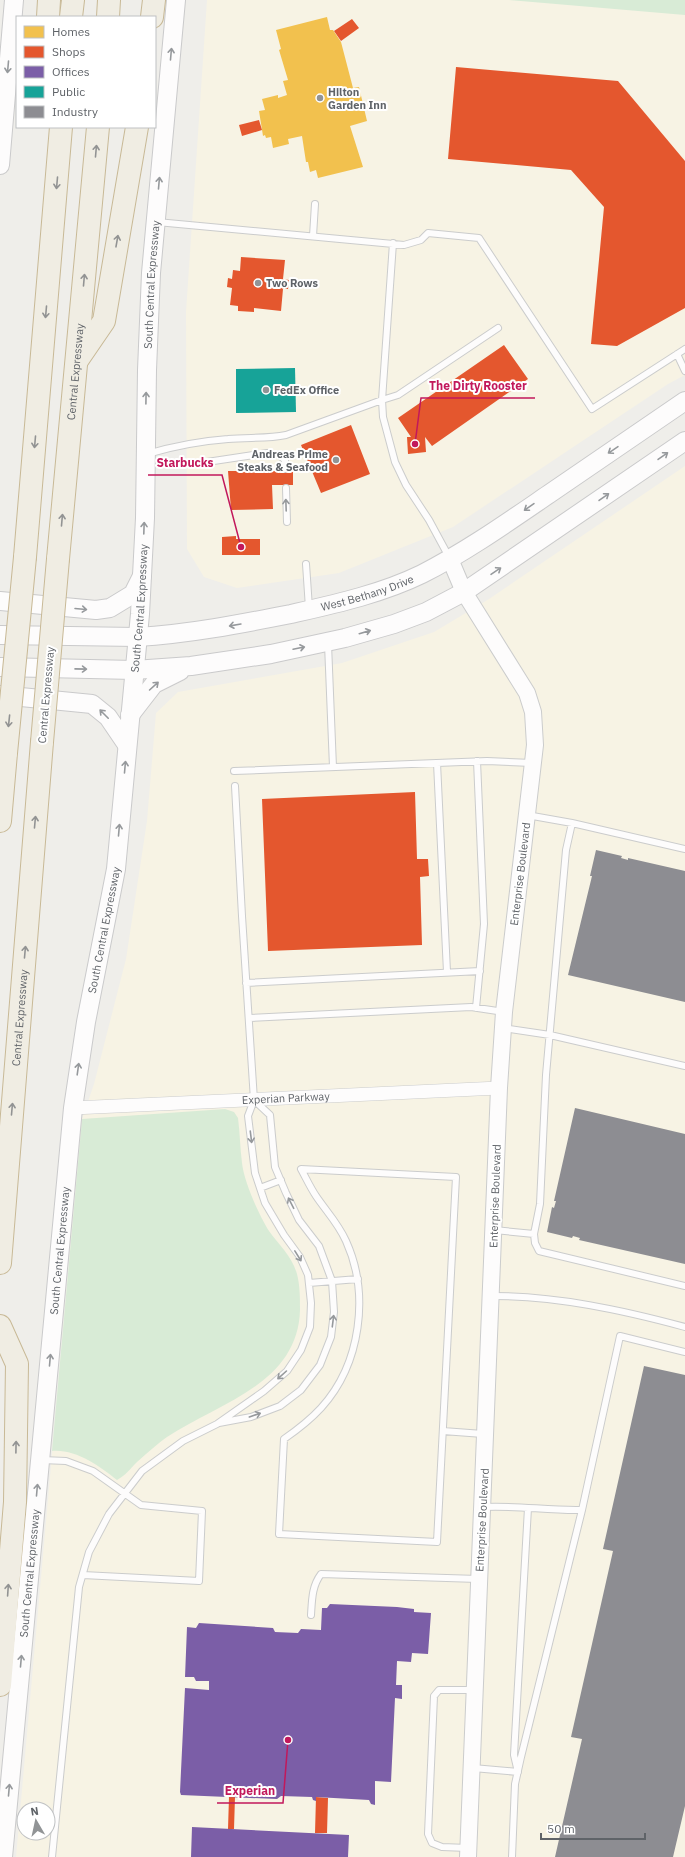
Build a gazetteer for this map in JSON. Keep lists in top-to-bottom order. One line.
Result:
{"streets":{"highway":["Central Expressway"],"main road":["South Central Expressway","West Bethany Drive"],"street":["Enterprise Boulevard","Experian Parkway"]},"crossings":[["South Central Expressway","West Bethany Drive"],["South Central Expressway","Experian Parkway"],["West Bethany Drive","Enterprise Boulevard"],["Enterprise Boulevard","Experian Parkway"]],"one_way":["South Central Expressway"],"places":["Hilton Garden Inn","Two Rows","FedEx Office","The Dirty Rooster","Andreas Prime Steaks & Seafood","Starbucks","Experian"],"legend":["Homes","Shops","Offices","Public","Industry"],"scale_bar":"50 m","north":"top"}
